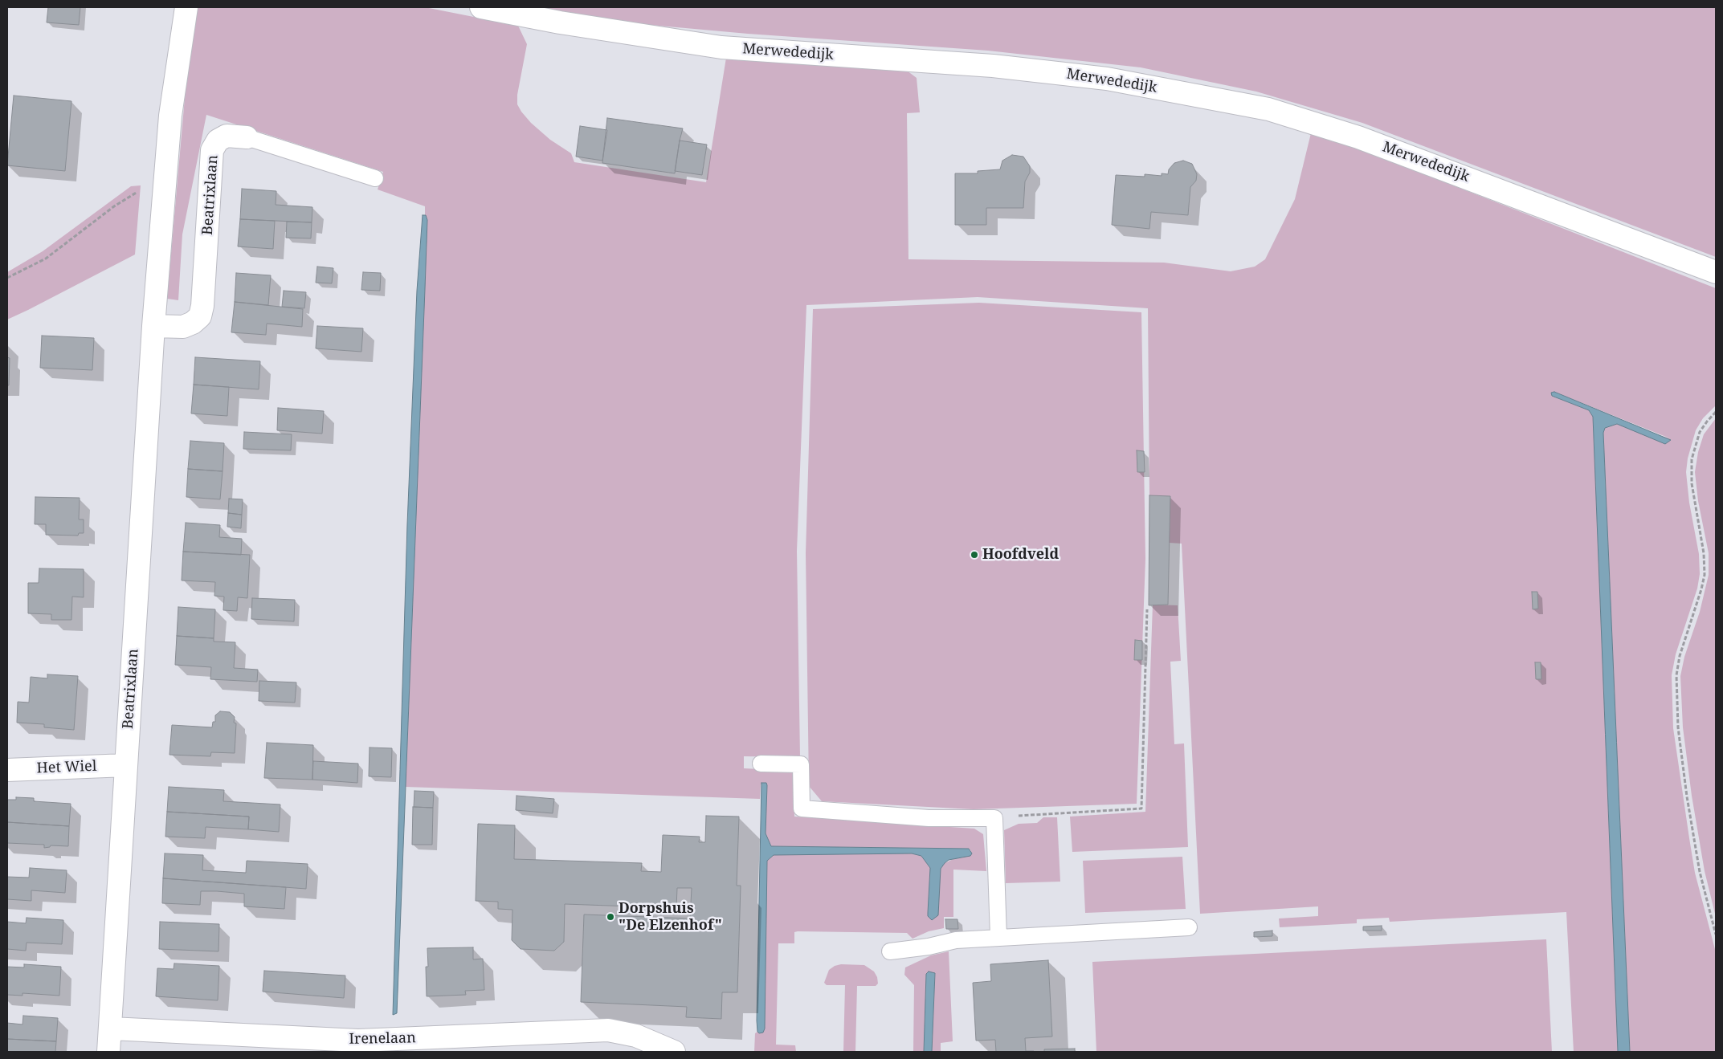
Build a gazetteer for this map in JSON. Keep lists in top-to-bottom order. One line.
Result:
{"streets":{"street":["Merwededijk","Beatrixlaan","Het Wiel","Irenelaan"]},"crossings":[["Beatrixlaan","Het Wiel"],["Beatrixlaan","Irenelaan"]],"places":["Hoofdveld","Dorpshuis \"De Elzenhof\""]}
